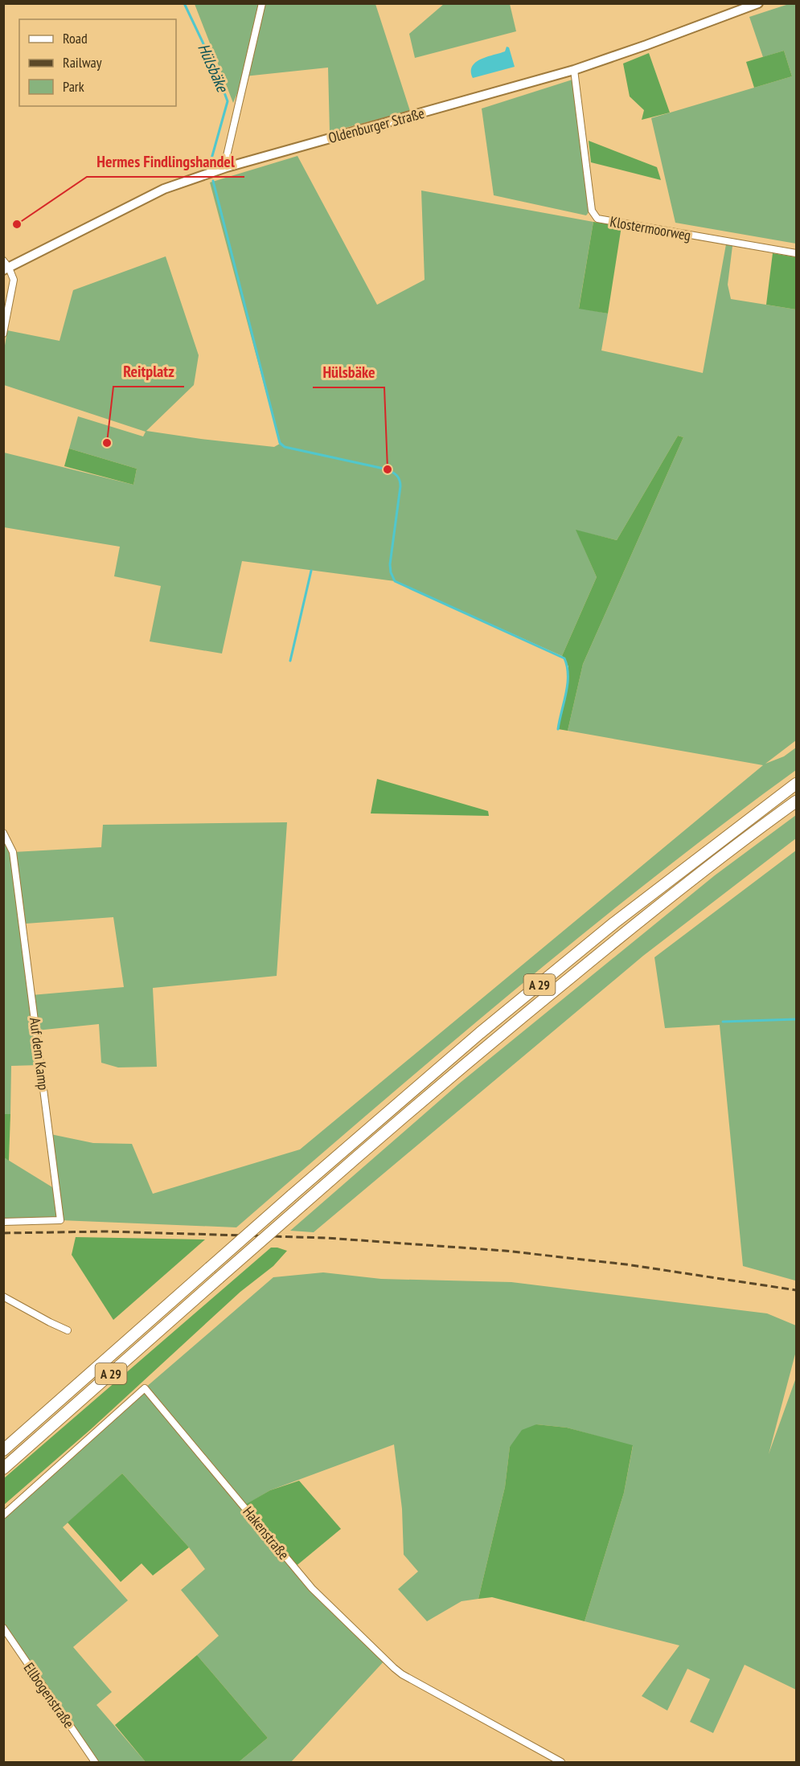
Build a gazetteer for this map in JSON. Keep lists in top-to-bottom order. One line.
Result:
{"streets":{"highway":["A 29"],"street":["Oldenburger Straße","Klostermoorweg","Auf dem Kamp","Hakenstraße","Ellbogenstraße"]},"crossings":[["Oldenburger Straße","Klostermoorweg"]],"water":["Hülsbäke"],"places":["Hermes Findlingshandel","Reitplatz","Hülsbäke"],"legend":["Road","Railway","Park"]}
